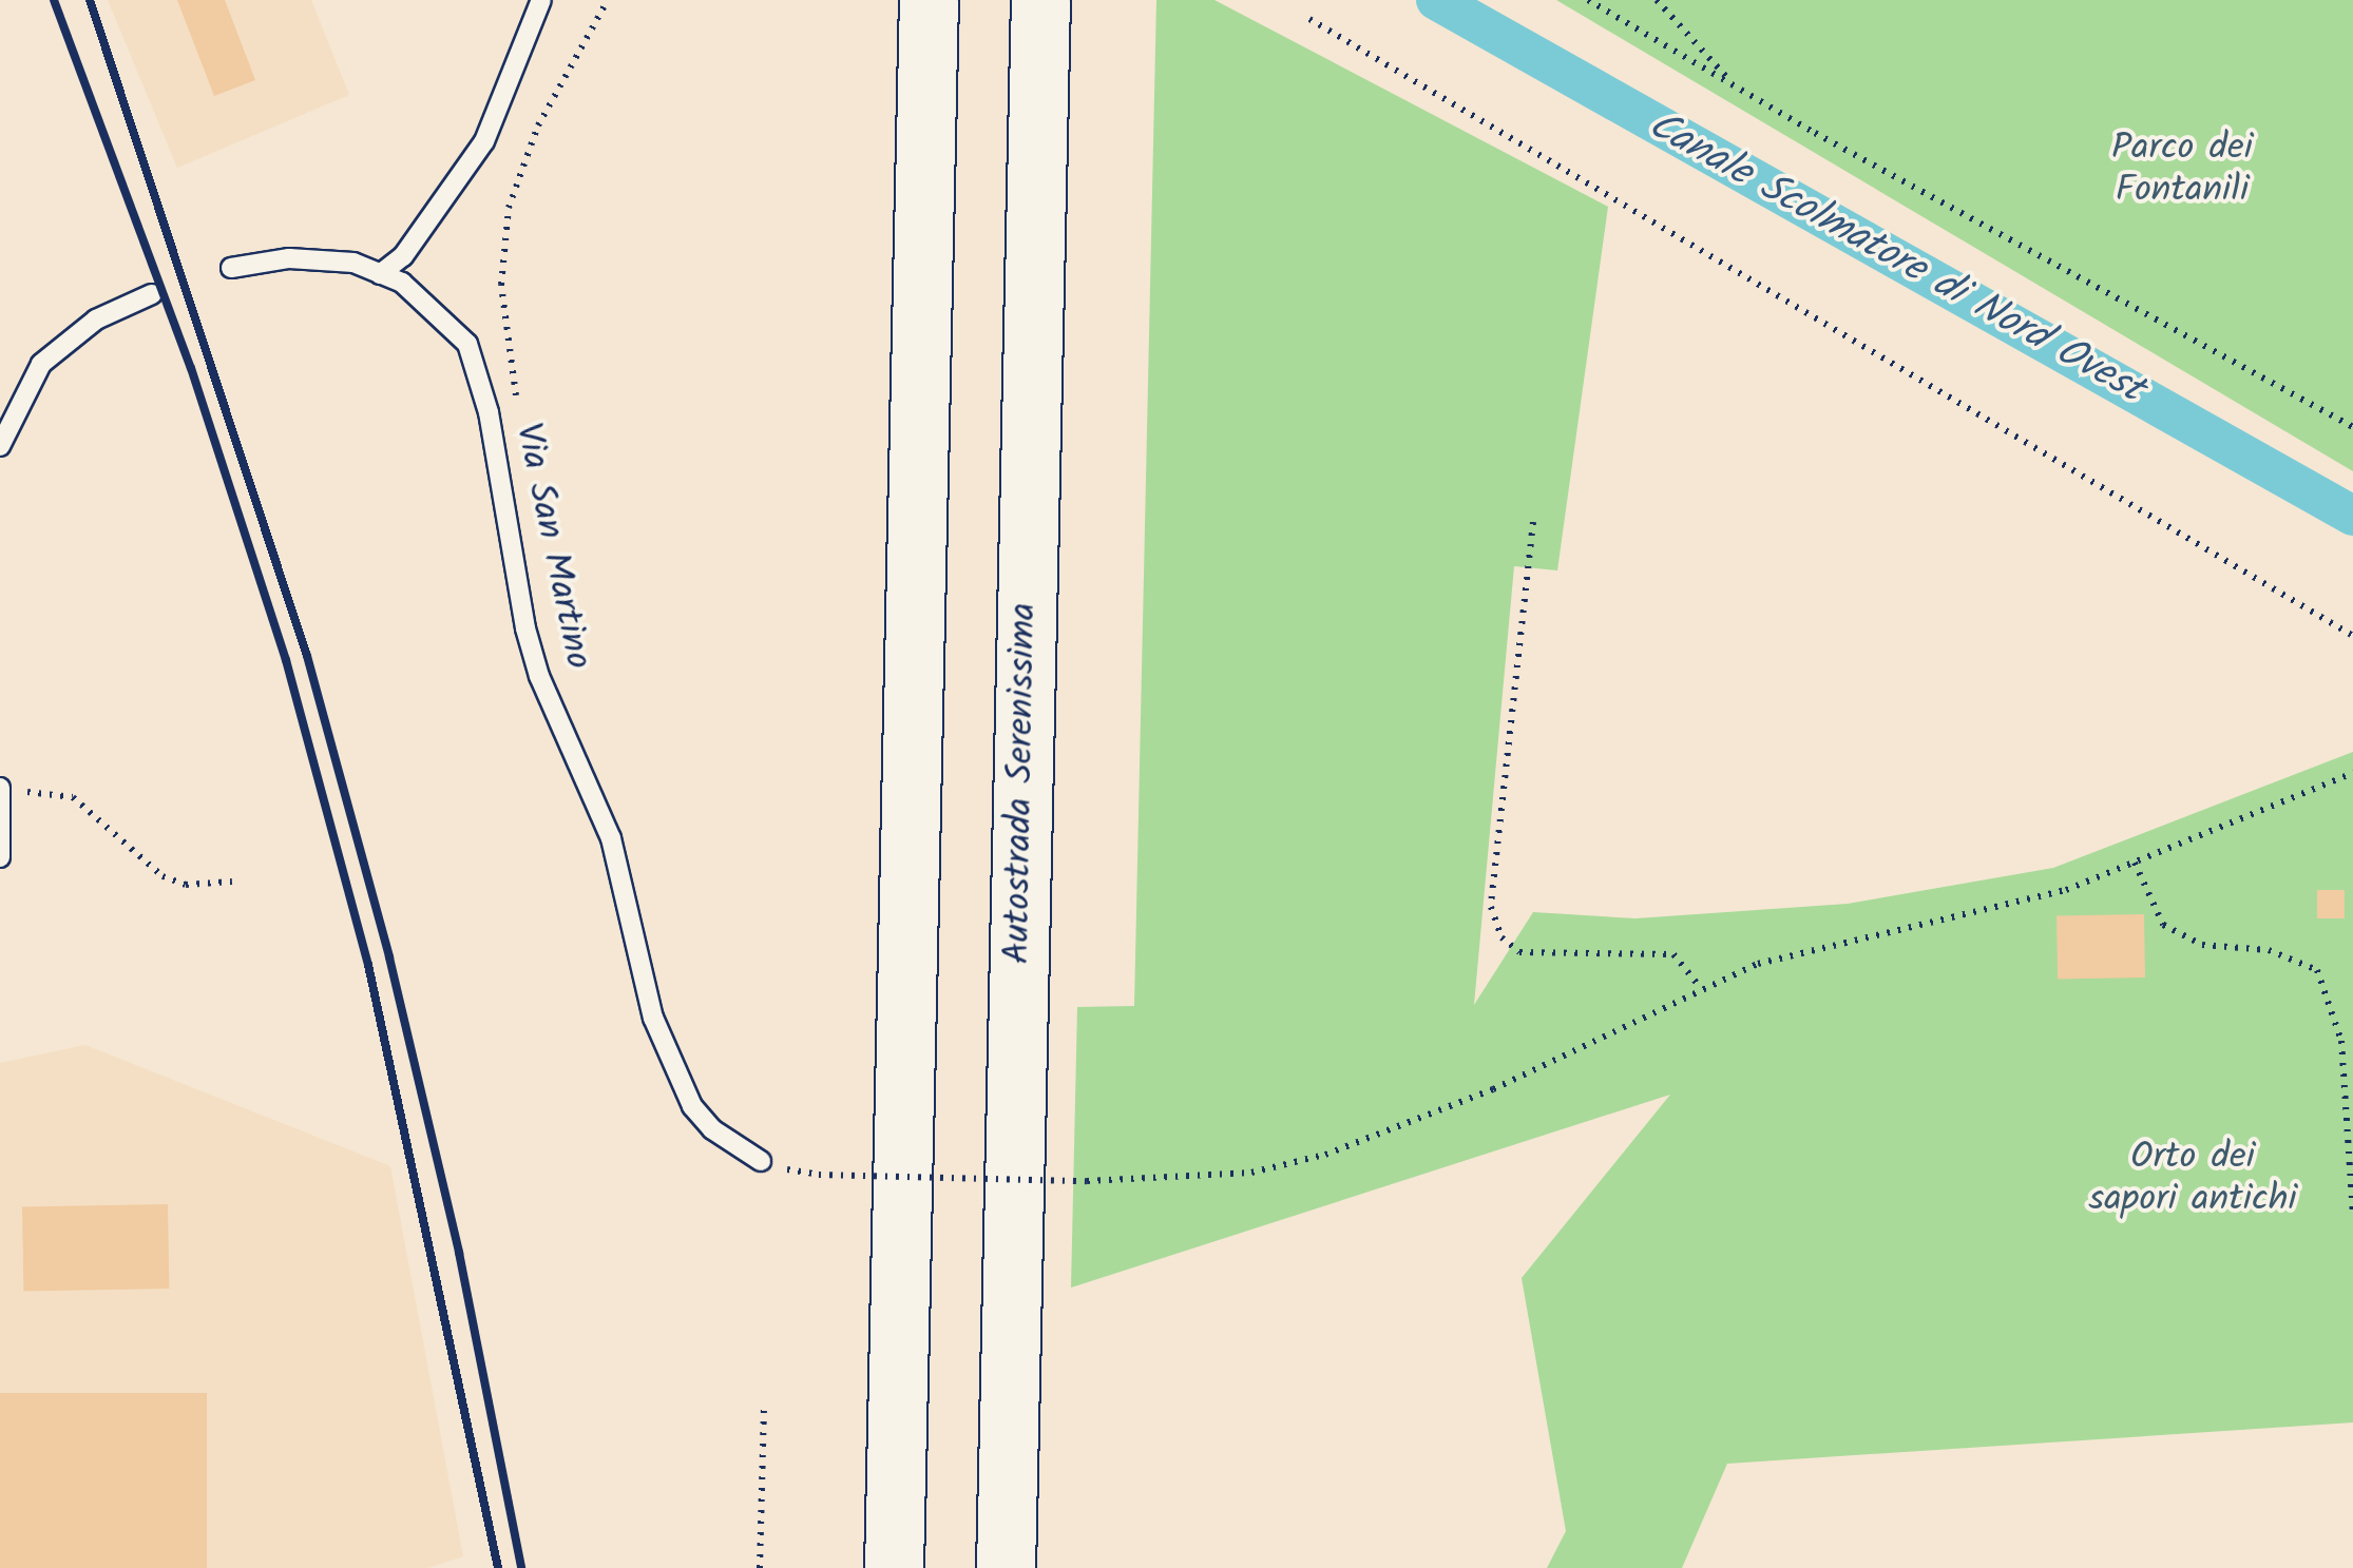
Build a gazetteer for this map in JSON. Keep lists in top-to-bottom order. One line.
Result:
{"streets":{"highway":["Autostrada Serenissima"],"lane":["Via San Martino"]},"water":["Canale Scolmatore di Nord Ovest"],"parks":["Parco dei Fontanili","Orto dei sapori antichi"]}
